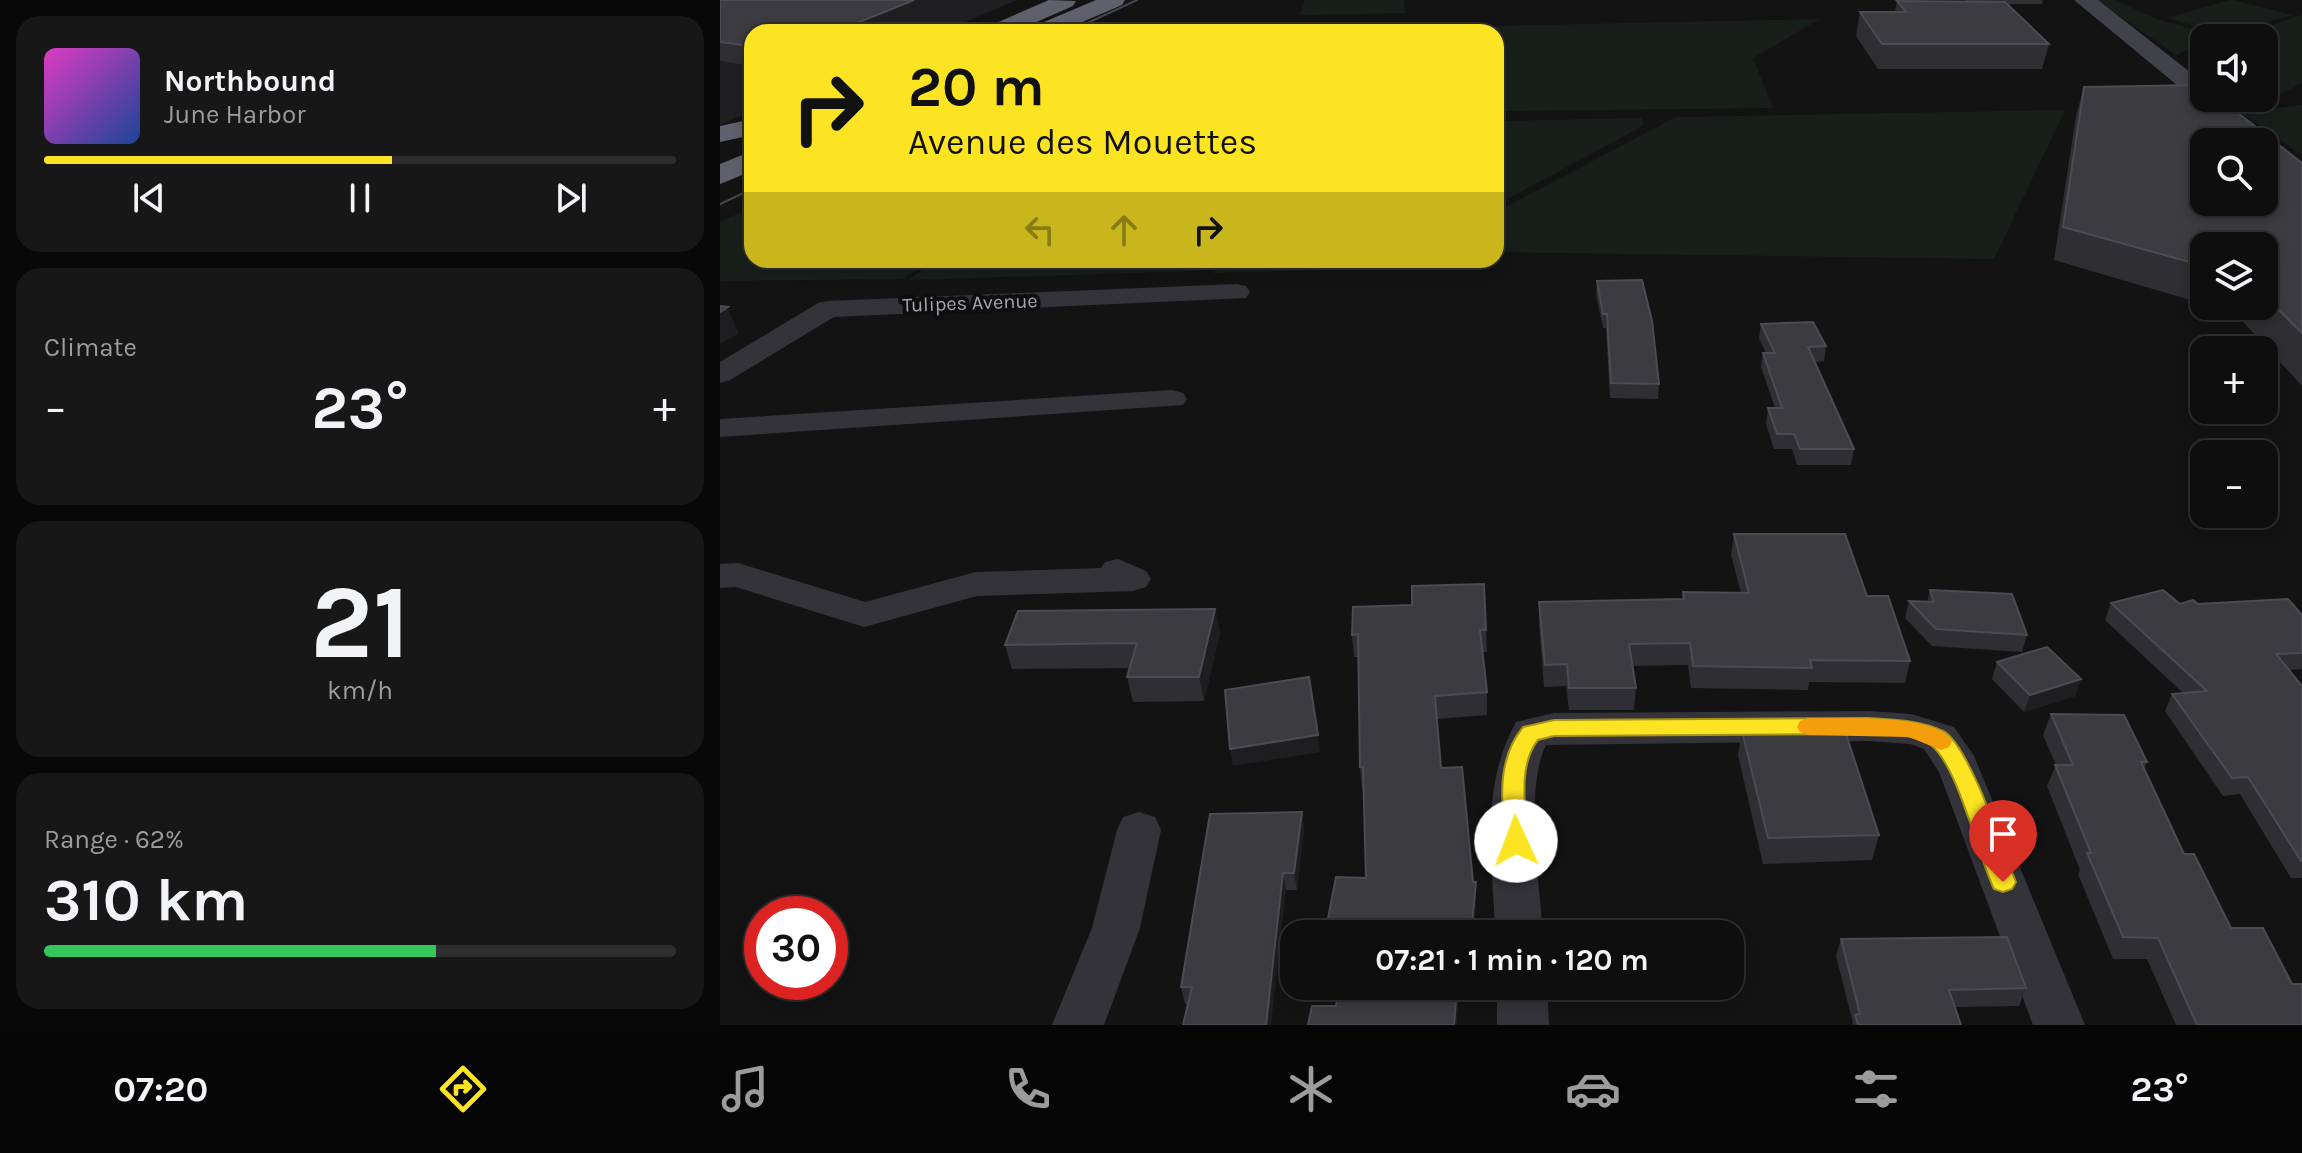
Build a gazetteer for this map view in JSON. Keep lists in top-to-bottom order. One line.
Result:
{"streets":{"street":["Tulipes Avenue"]},"page":{"map_buttons":["+","−"],"turn":["20 m","Avenue des Mouettes"],"song":["Northbound","June Harbor"],"tile":["Climate",["21","km/h"],["Range · 62%","310 km"]],"heat":["−","23°","+"],"limit":"30","trip":"07:21 · 1 min · 120 m","tabs":["07:20","23°"]}}
